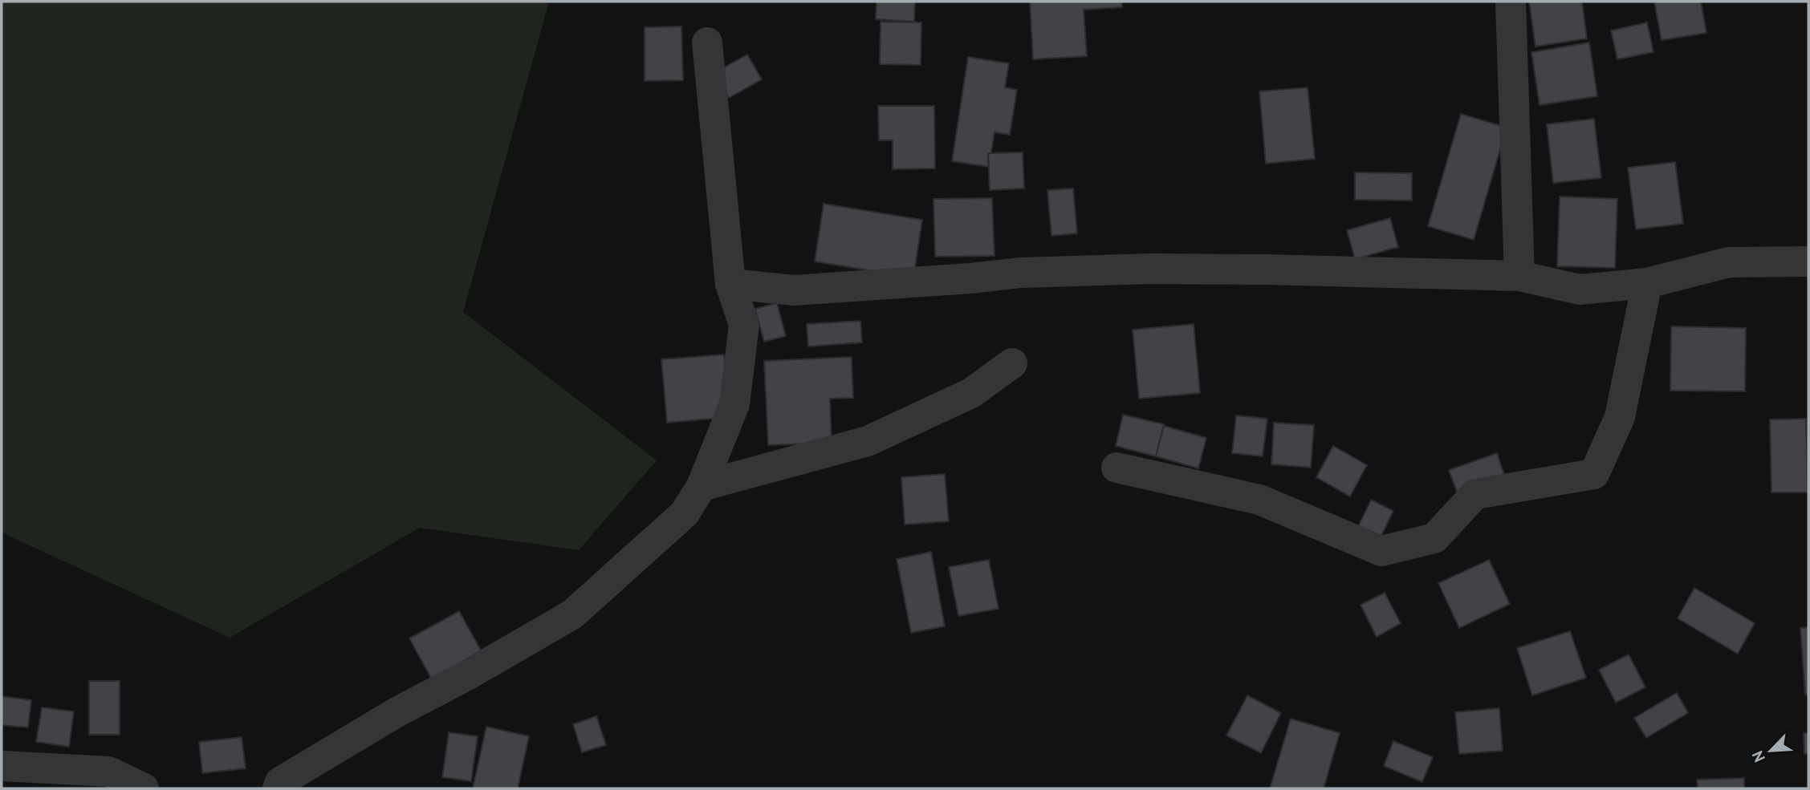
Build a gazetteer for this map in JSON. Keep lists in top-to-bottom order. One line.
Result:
{"north":"bottom left"}
